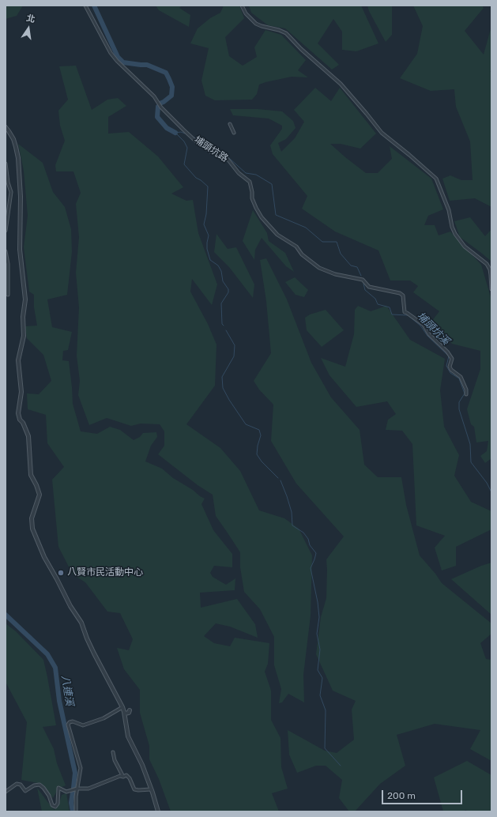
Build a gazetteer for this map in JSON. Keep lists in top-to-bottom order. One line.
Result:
{"streets":{"street":["埔頭坑路"]},"water":["埔頭坑溪","八連溪"],"places":["八賢市民活動中心"],"scale_bar":"200 m","north":"top"}
